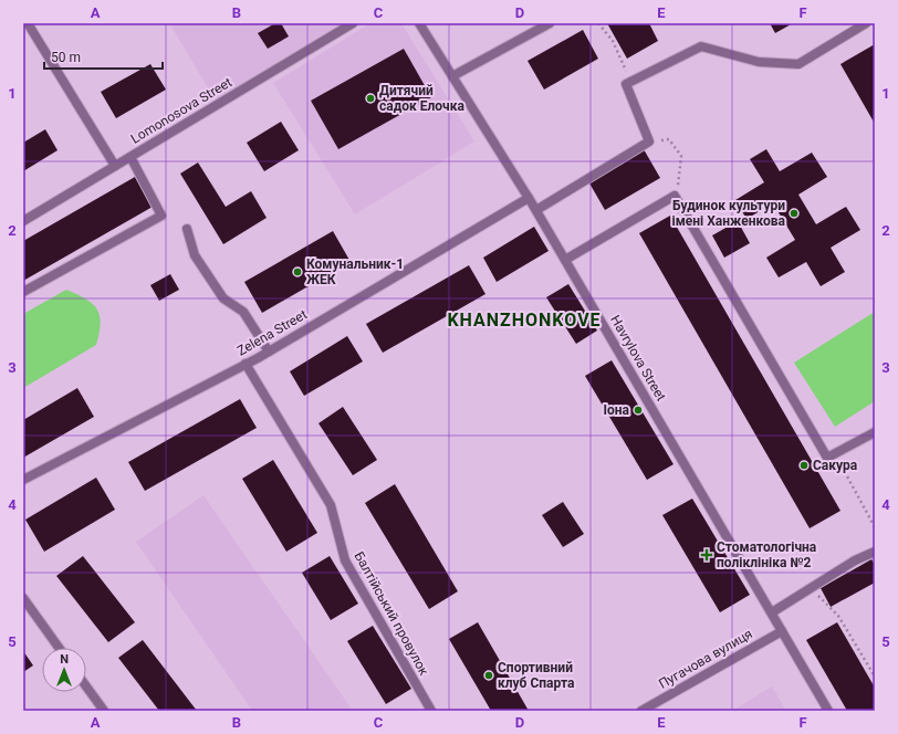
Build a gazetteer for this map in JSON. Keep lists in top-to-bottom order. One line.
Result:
{"streets":{"street":["Lomonosova Street","Zelena Street","Havrylova Street","Балтійський провулок","Пугачова вулиця"]},"crossings":[["Zelena Street","Havrylova Street"],["Zelena Street","Балтійський провулок"],["Havrylova Street","Пугачова вулиця"]],"districts":["KHANZHONKOVE"],"places":{"other":["Дитячий садок Елочка","Будинок культури імені Ханженкова","Комунальник-1 ЖЕК","Іона","Сакура","Спортивний клуб Спарта"],"health":["Стоматологічна поліклініка №2"]},"scale_bar":"50 m","north":"top","grid":{"columns":["A","B","C","D","E","F"],"rows":["1","2","3","4","5"]}}
